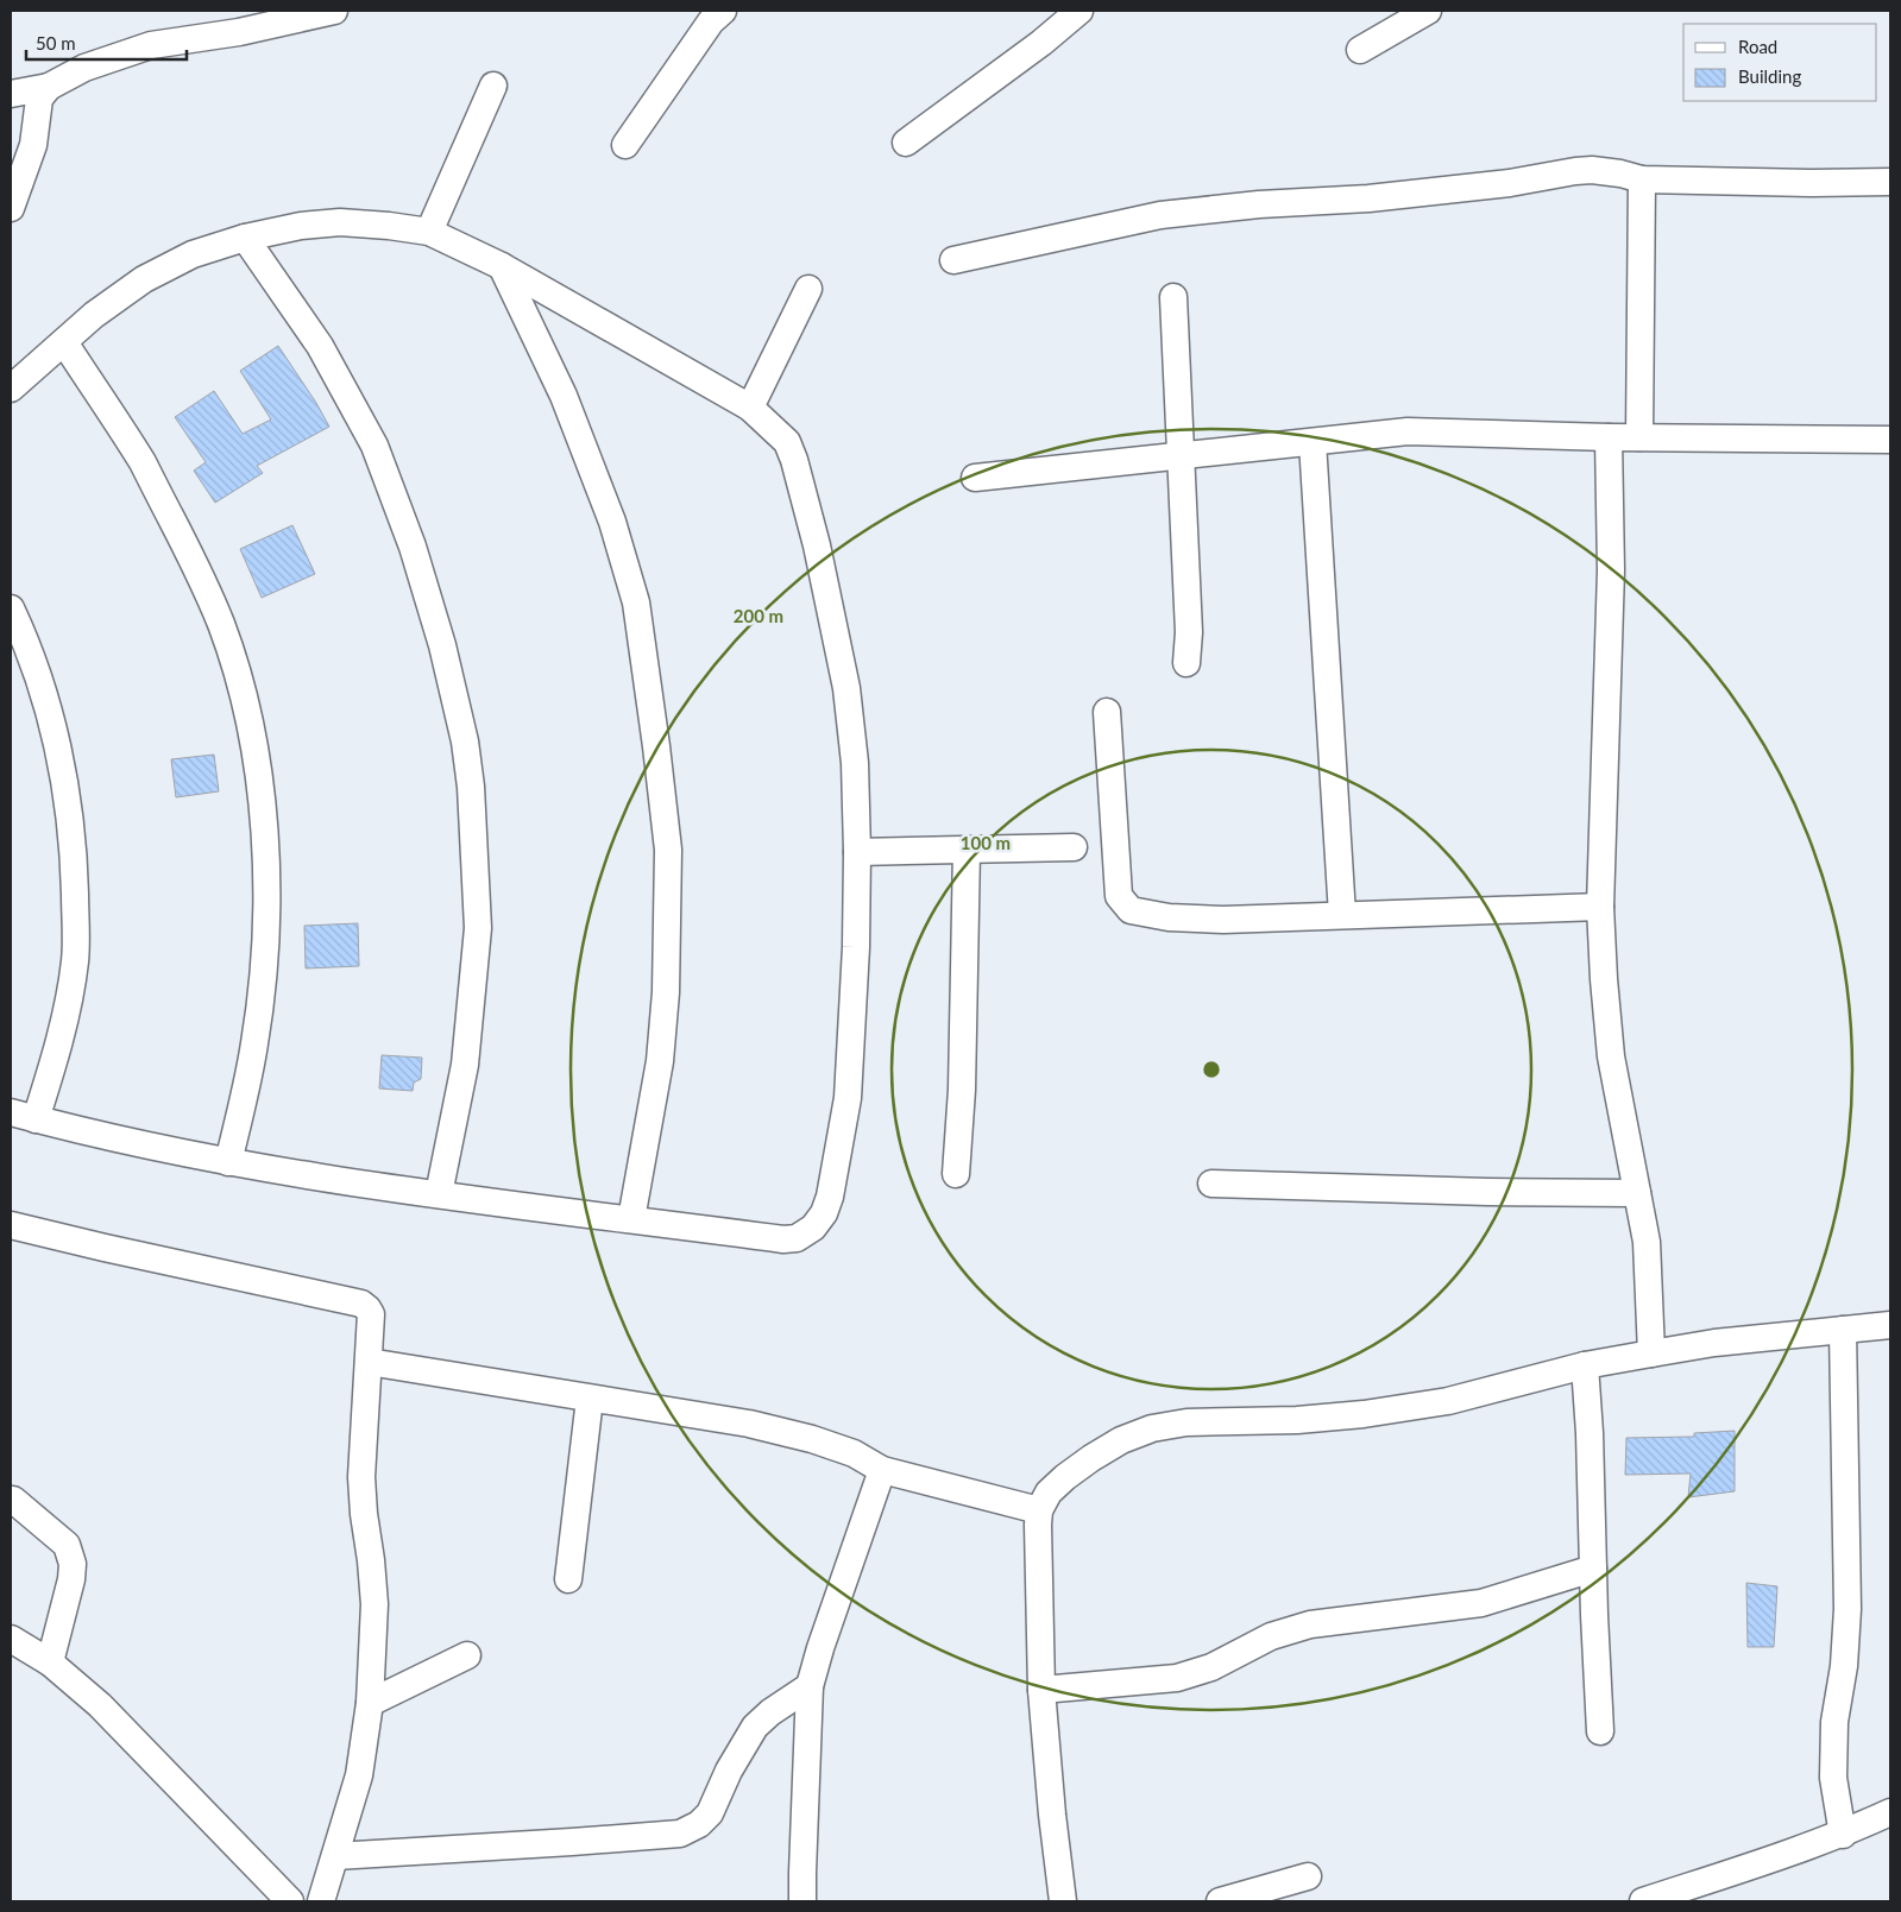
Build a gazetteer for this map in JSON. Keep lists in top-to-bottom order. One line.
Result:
{"legend":["Road","Building"],"scale_bar":"50 m","rings":["200 m","100 m"]}
